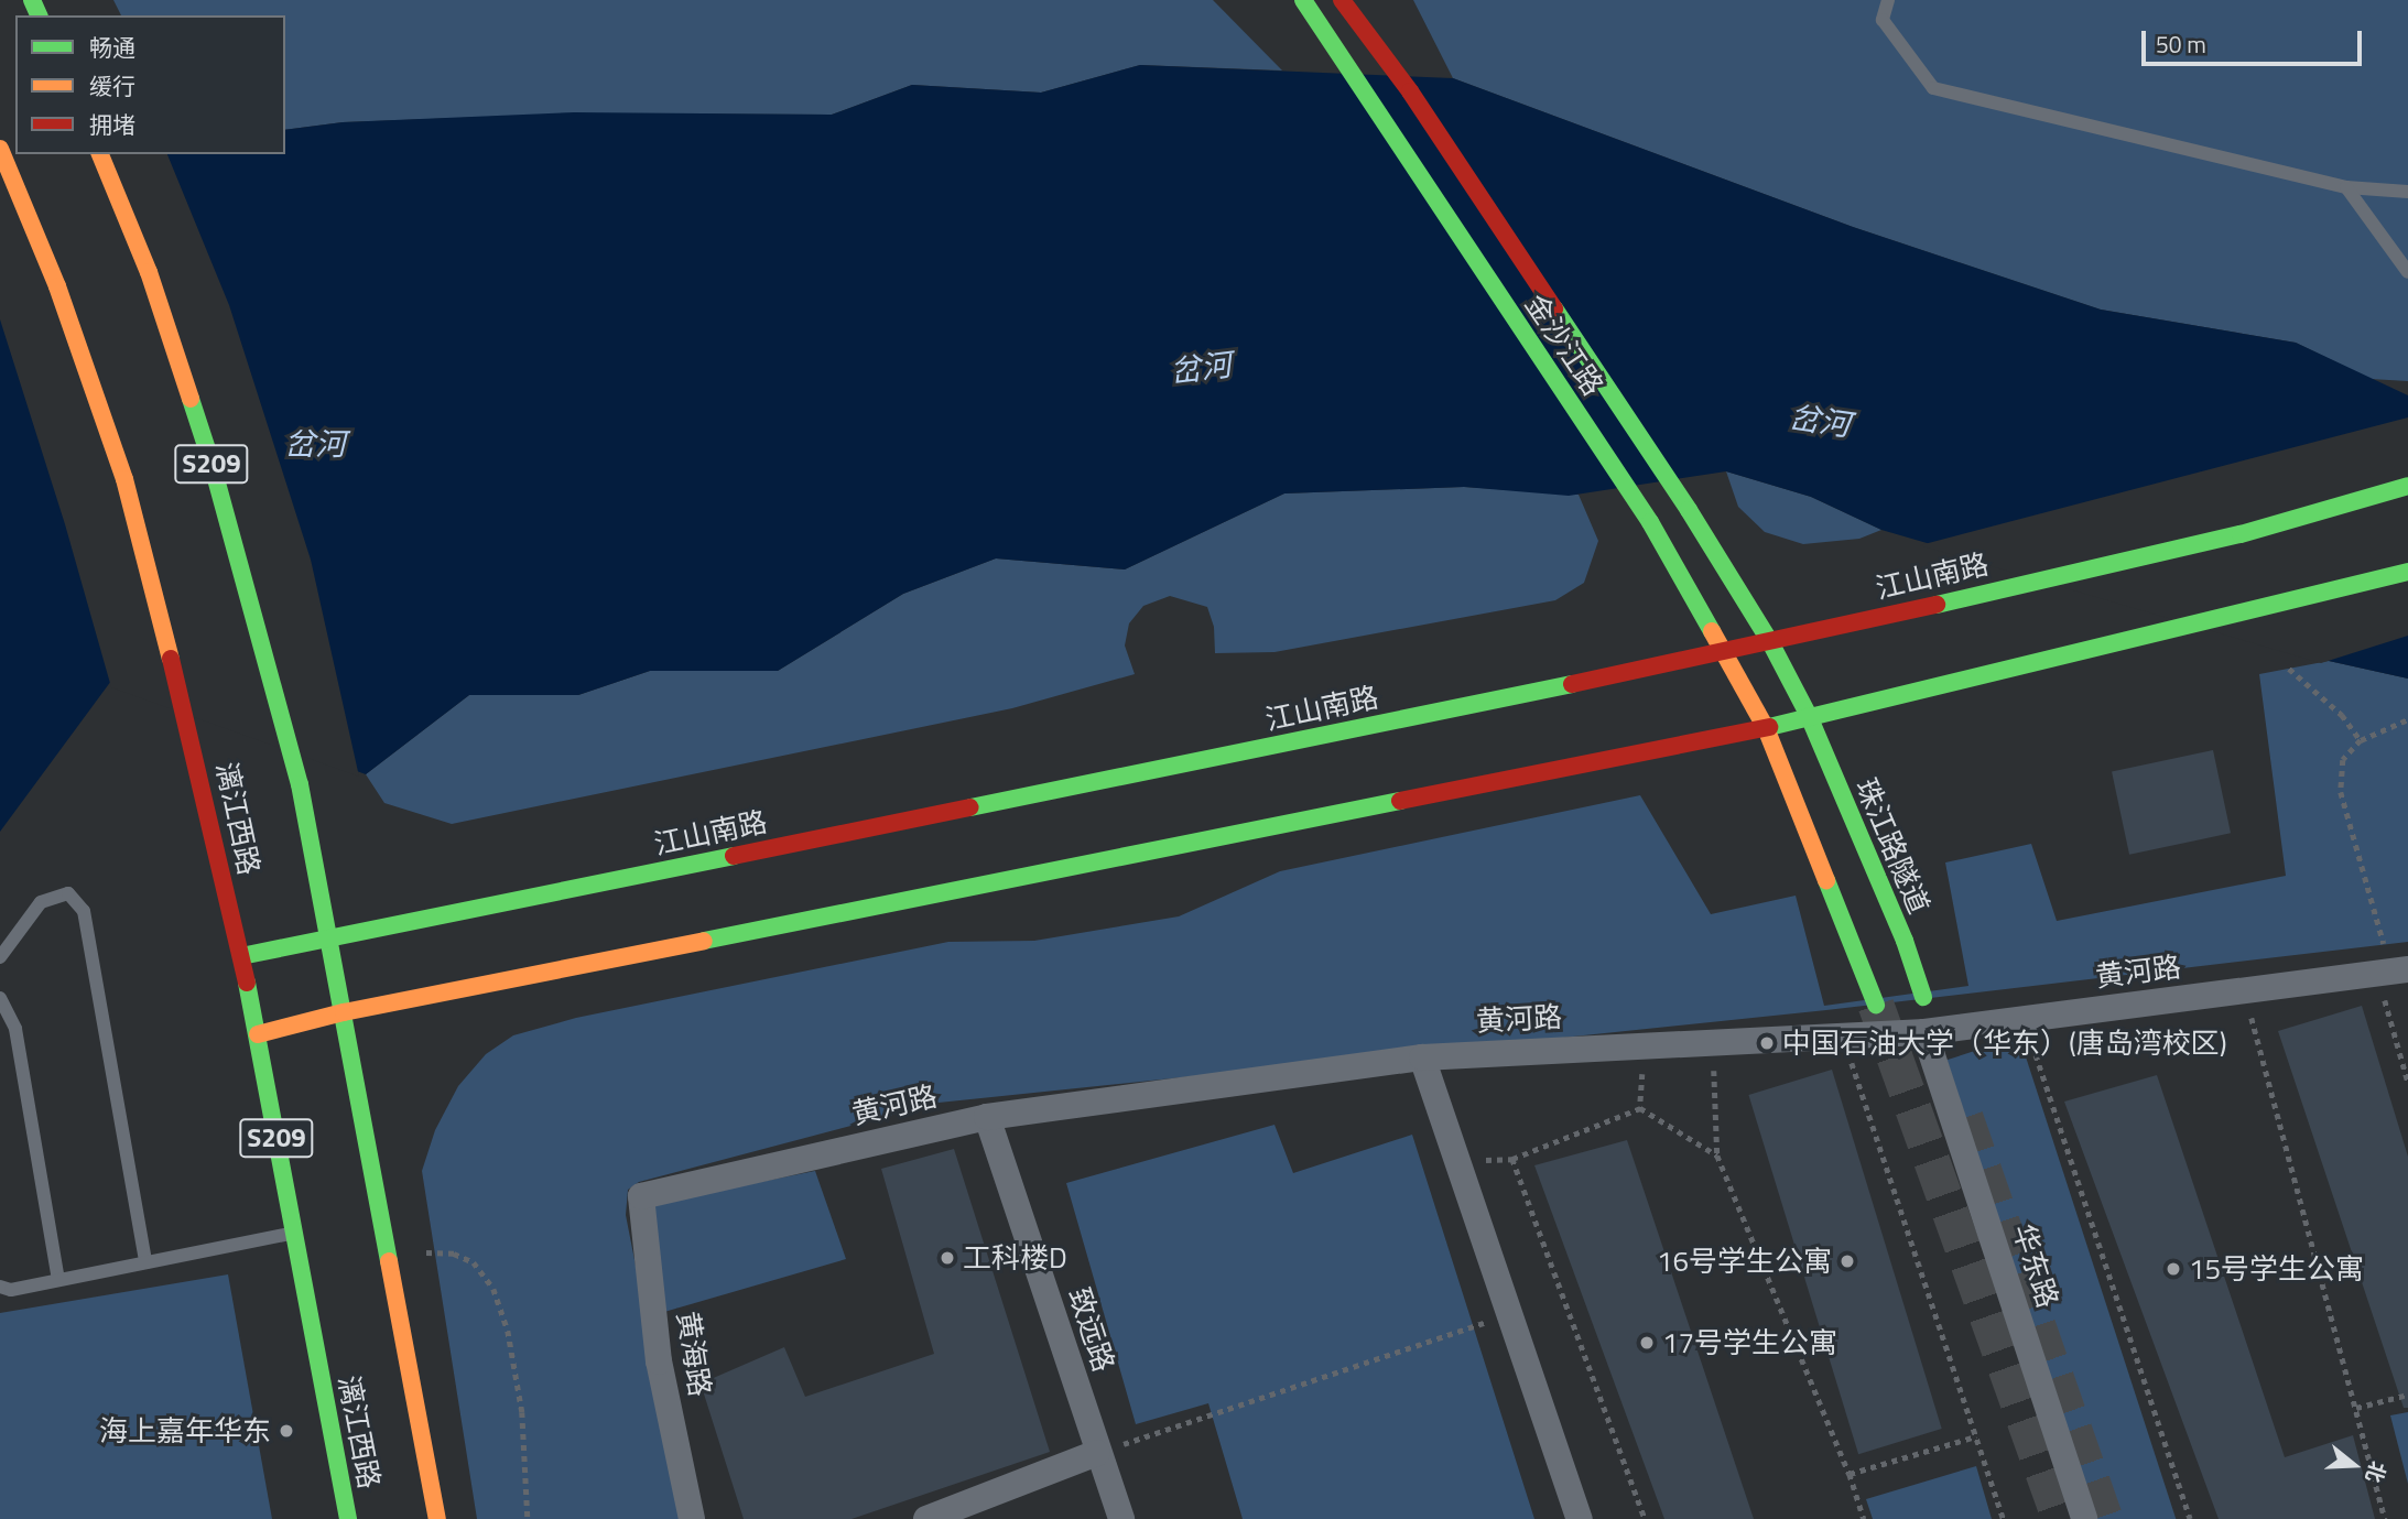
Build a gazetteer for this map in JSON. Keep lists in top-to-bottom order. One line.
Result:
{"streets":{"main road":["金沙江路","S209","江山南路","漓江西路","珠江路隧道"],"street":["黄河路","华东路","致远路","黄海路"]},"crossings":[["金沙江路","江山南路"],["金沙江路","珠江路隧道"],["S209","江山南路"],["江山南路","漓江西路"],["黄河路","华东路"],["黄河路","致远路"],["黄河路","黄海路"]],"water":["岔河"],"places":["中国石油大学（华东）(唐岛湾校区)","工科楼D","16号学生公寓","15号学生公寓","17号学生公寓","海上嘉年华东"],"legend":["畅通","缓行","拥堵"],"scale_bar":"50 m","north":"right"}
